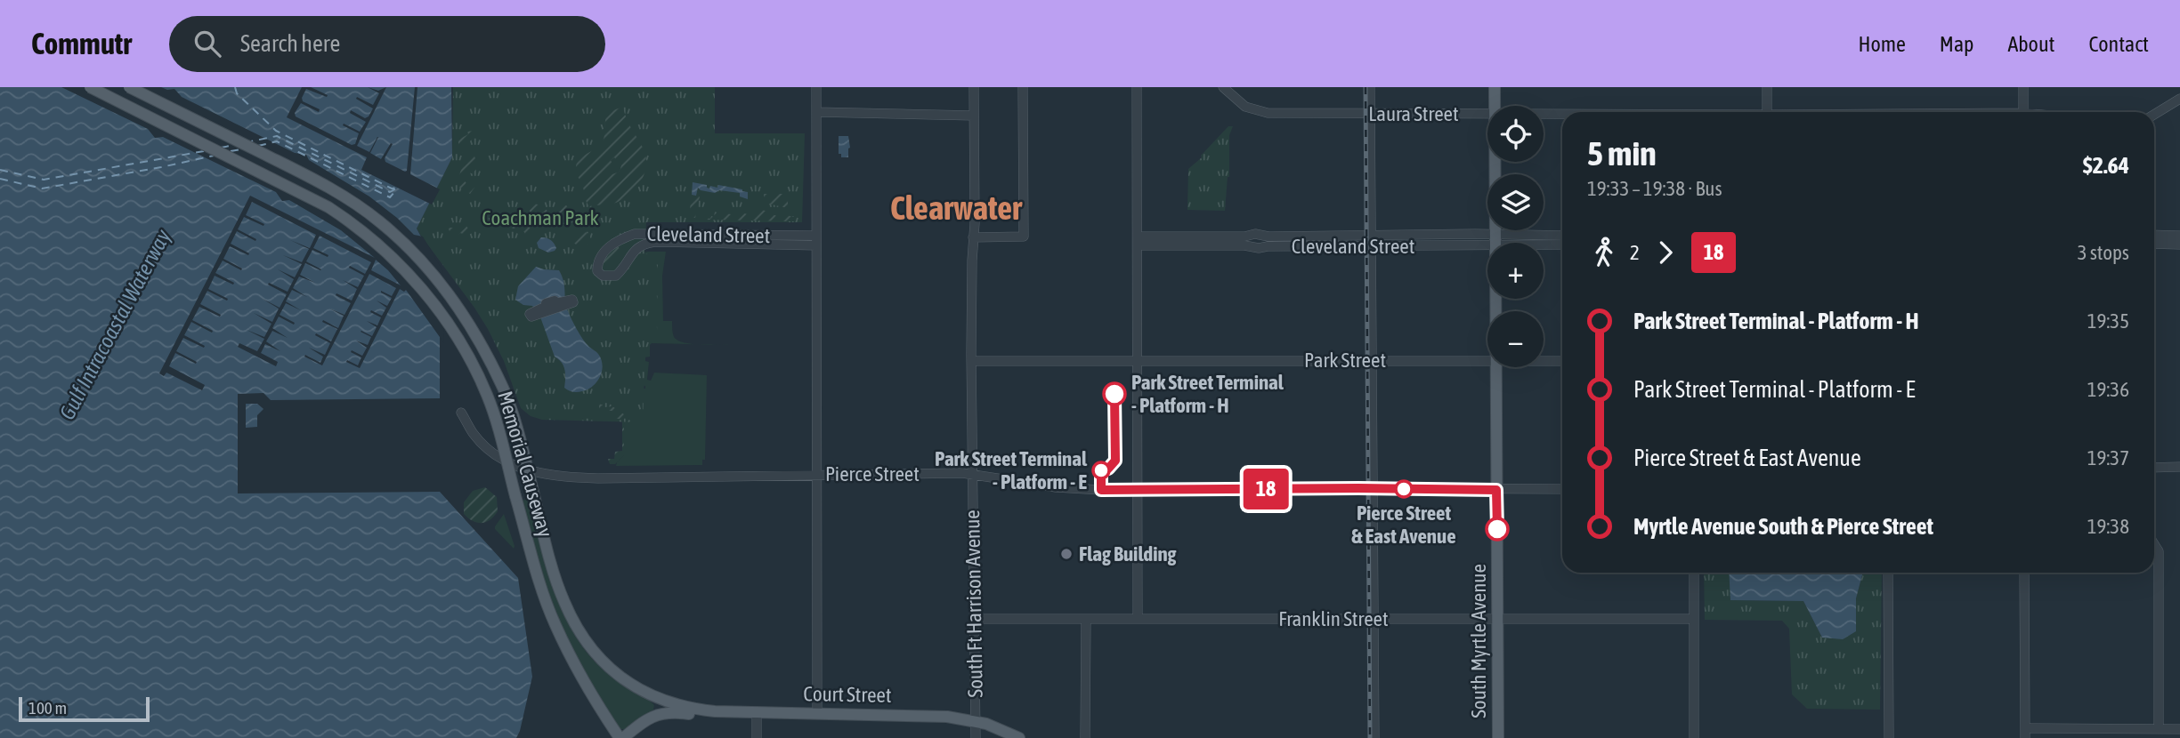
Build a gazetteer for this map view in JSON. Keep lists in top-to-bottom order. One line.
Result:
{"streets":{"main road":["Memorial Causeway","South Myrtle Avenue","Court Street"],"street":["Laura Street","Cleveland Street","Park Street","Pierce Street","South Ft Harrison Avenue","Franklin Street"]},"crossings":[["Cleveland Street","South Myrtle Avenue"],["Park Street","South Ft Harrison Avenue"],["Memorial Causeway","Court Street"],["Pierce Street","South Ft Harrison Avenue"],["Pierce Street","South Myrtle Avenue"],["South Ft Harrison Avenue","Franklin Street"],["South Ft Harrison Avenue","Court Street"],["Franklin Street","South Myrtle Avenue"]],"districts":["Clearwater"],"water":["Gulf Intracoastal Waterway"],"parks":["Coachman Park"],"places":["Park Street Terminal - Platform - H","Park Street Terminal - Platform - E","Pierce Street & East Avenue","Flag Building"],"lines":["bus line 18"],"scale_bar":"100 m","page":{"header":"Commutr","search":"Search here","nav":["Home","Map","About","Contact"],"on_map":"18","map_buttons":["+","−"],"heading":["5 min","19:33 – 19:38 · Bus","$2.64"],"legs":["2","18","3 stops"],"list":[{"name":"Park Street Terminal - Platform - H","value":"19:35"},{"name":"Park Street Terminal - Platform - E","value":"19:36"},{"name":"Pierce Street & East Avenue","value":"19:37"},{"name":"Myrtle Avenue South & Pierce Street","value":"19:38"}],"scale":"100 m"}}
